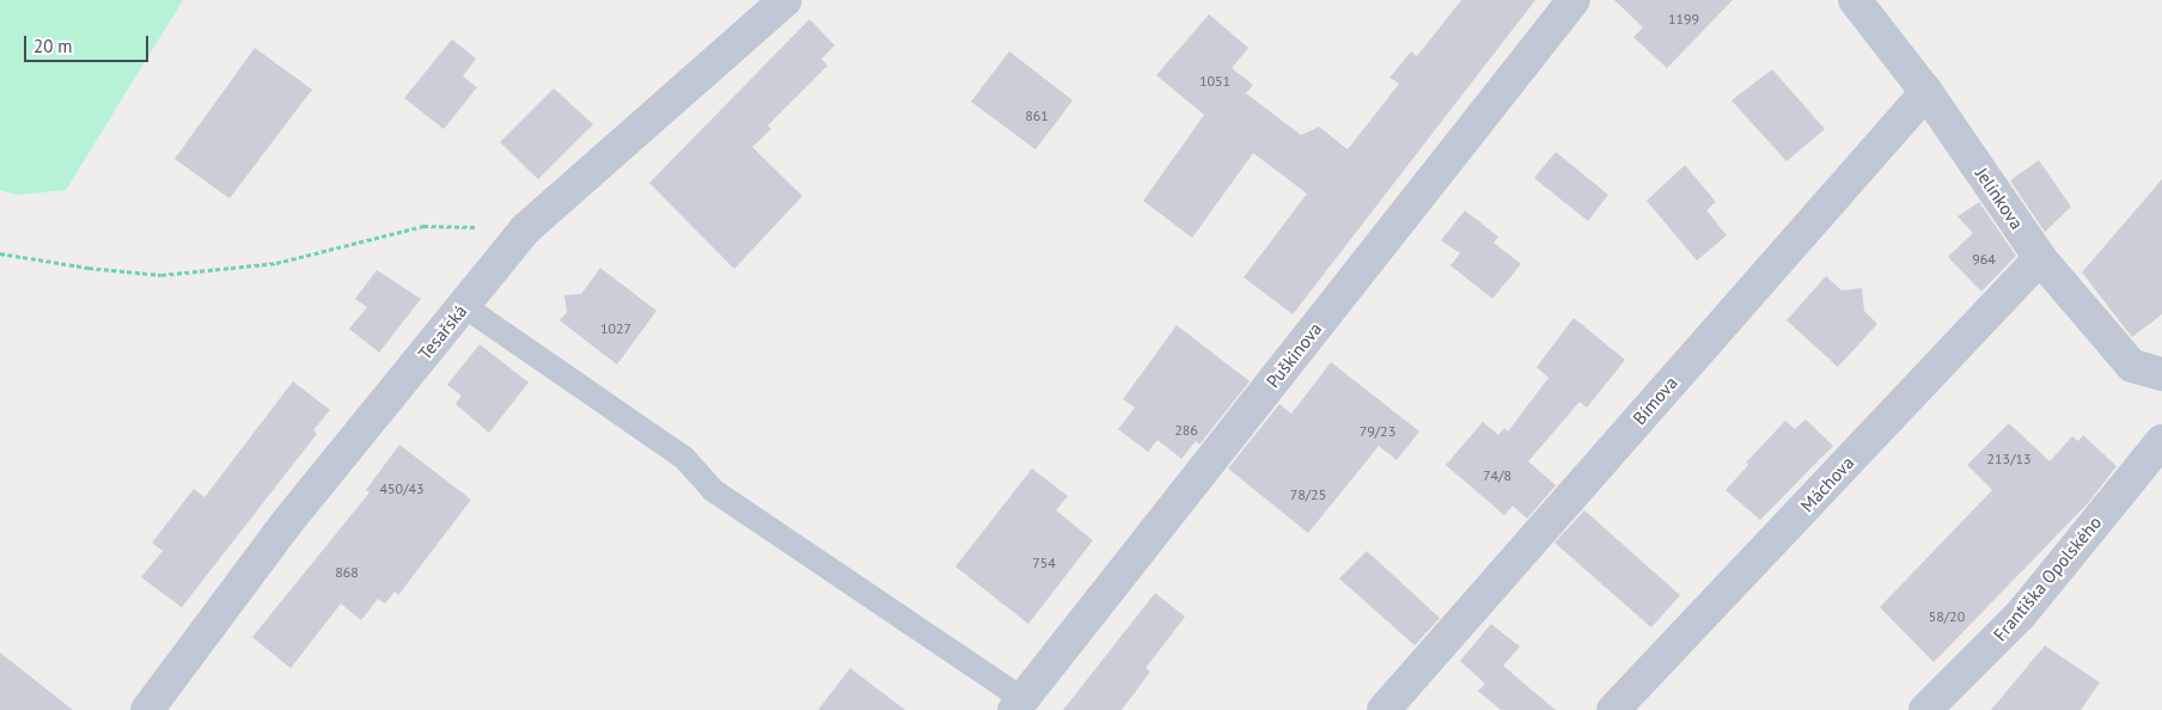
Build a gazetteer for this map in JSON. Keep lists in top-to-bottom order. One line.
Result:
{"streets":{"street":["Jelínkova","Tesařská","Puškinova","Bímova","Máchova","Františka Opolského"]},"crossings":[["Jelínkova","Bímova"],["Jelínkova","Máchova"]],"house_numbers":["1199","1051","861","964","1027","286","79/23","213/13","74/8","450/43","78/25","754","868","58/20"],"scale_bar":"20 m"}
